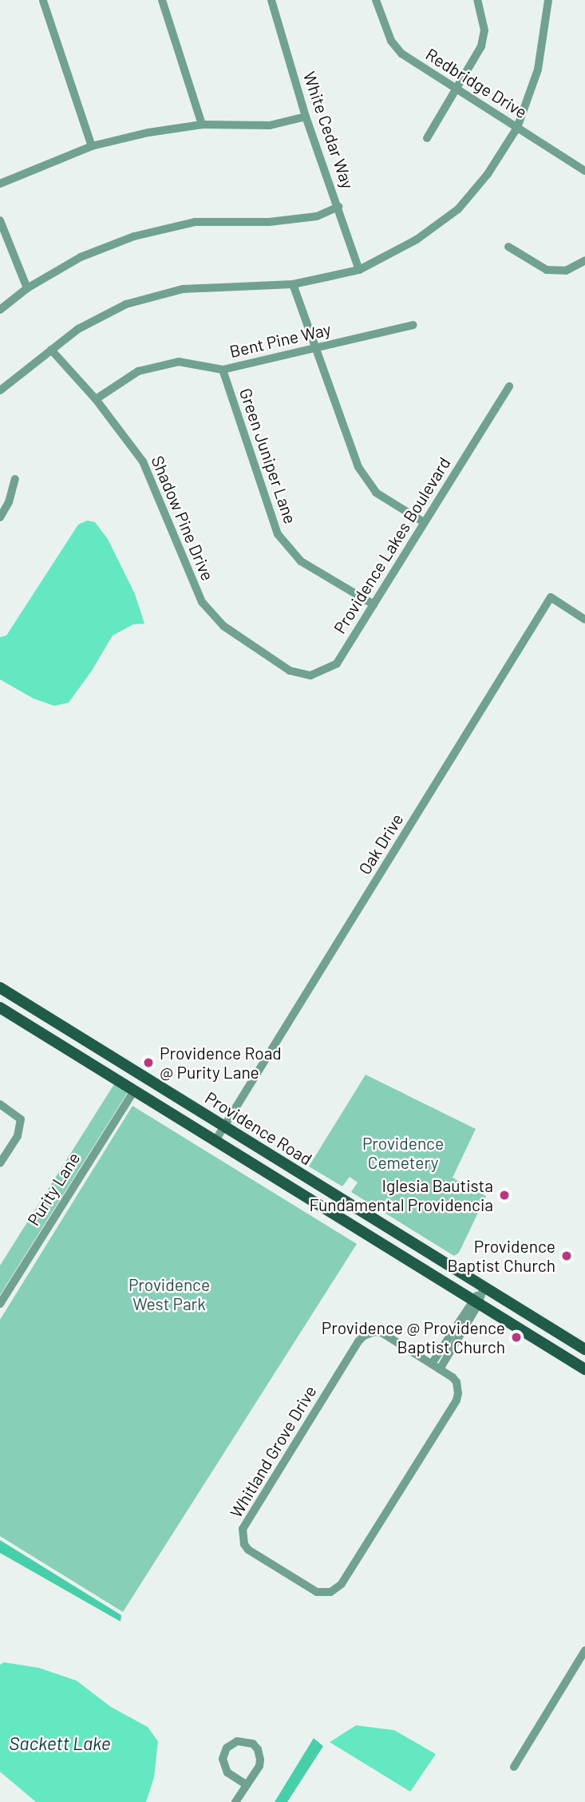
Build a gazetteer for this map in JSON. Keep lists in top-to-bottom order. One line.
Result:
{"streets":{"main road":["Providence Road"],"street":["Redbridge Drive","White Cedar Way","Bent Pine Way","Green Juniper Lane","Shadow Pine Drive","Providence Lakes Boulevard","Oak Drive","Purity Lane","Whitland Grove Drive"]},"crossings":[["Bent Pine Way","Green Juniper Lane"],["Bent Pine Way","Shadow Pine Drive"],["Green Juniper Lane","Providence Lakes Boulevard"],["Shadow Pine Drive","Providence Lakes Boulevard"],["Oak Drive","Providence Road"],["Providence Road","Purity Lane"]],"water":["Sackett Lake"],"parks":["Providence Cemetery","Providence West Park"],"places":["Providence Road @ Purity Lane","Iglesia Bautista Fundamental Providencia","Providence Baptist Church","Providence @ Providence Baptist Church"]}
